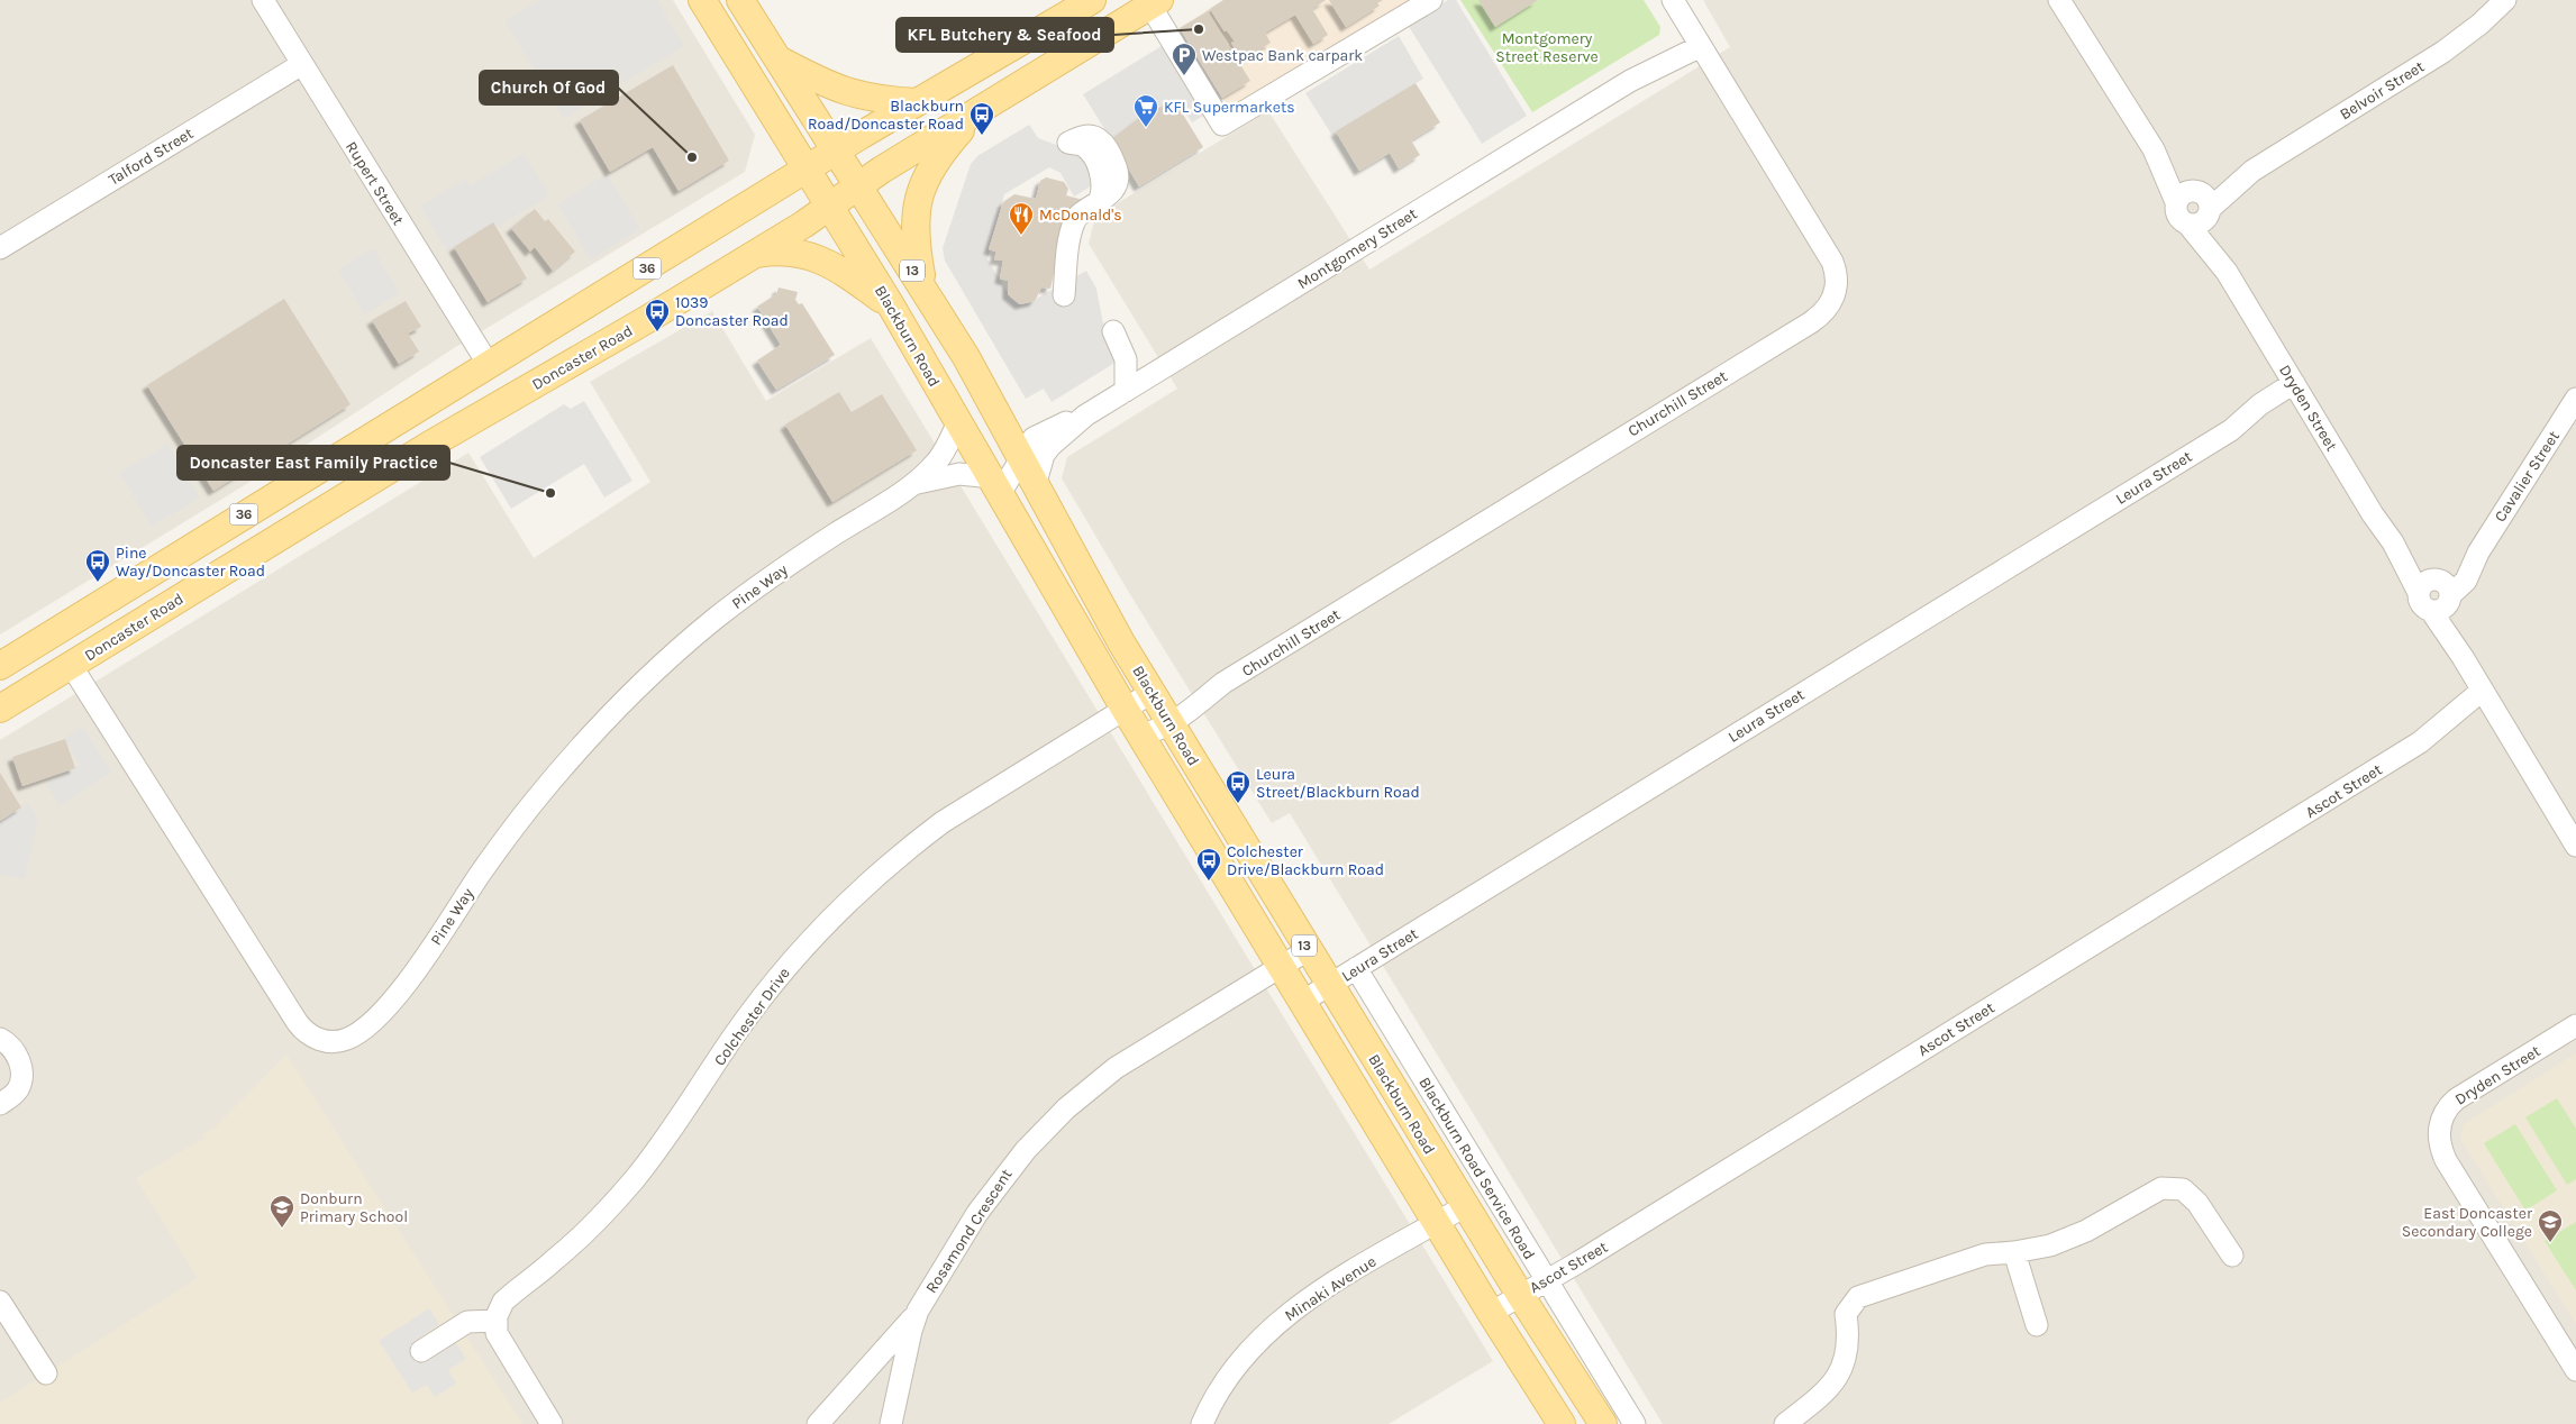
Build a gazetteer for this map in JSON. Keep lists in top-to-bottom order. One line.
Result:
{"streets":{"main road":["36","13","Blackburn Road","Doncaster Road"],"street":["Belvoir Street","Talford Street","Rupert Street","Montgomery Street","Churchill Street","Dryden Street","Cavalier Street","Leura Street","Pine Way","Ascot Street","Colchester Drive","Blackburn Road Service Road","Rosamond Crescent","Minaki Avenue"]},"crossings":[["Belvoir Street","Dryden Street"],["Talford Street","Rupert Street"],["Rupert Street","36"],["Montgomery Street","Blackburn Road"],["Montgomery Street","Churchill Street"],["Montgomery Street","Pine Way"],["36","Blackburn Road"],["Blackburn Road","Doncaster Road"],["Blackburn Road","Churchill Street"],["Blackburn Road","Leura Street"],["Blackburn Road","Pine Way"],["Blackburn Road","Ascot Street"],["Blackburn Road","Colchester Drive"],["Blackburn Road","Rosamond Crescent"],["Blackburn Road","Minaki Avenue"],["Doncaster Road","Pine Way"],["Churchill Street","Colchester Drive"],["Dryden Street","Cavalier Street"],["Dryden Street","Leura Street"],["Dryden Street","Ascot Street"],["Leura Street","Blackburn Road Service Road"],["Ascot Street","Blackburn Road Service Road"]],"parks":["Montgomery Street Reserve"],"places":{"other":["KFL Butchery & Seafood","Church Of God","Doncaster East Family Practice"],"parking":["Westpac Bank carpark"],"supermarket":["KFL Supermarkets"],"bus stop":["Blackburn Road/Doncaster Road","1039 Doncaster Road","Pine Way/Doncaster Road","Leura Street/Blackburn Road","Colchester Drive/Blackburn Road"],"restaurant":["McDonald's"],"school or university":["Donburn Primary School","East Doncaster Secondary College"]}}
